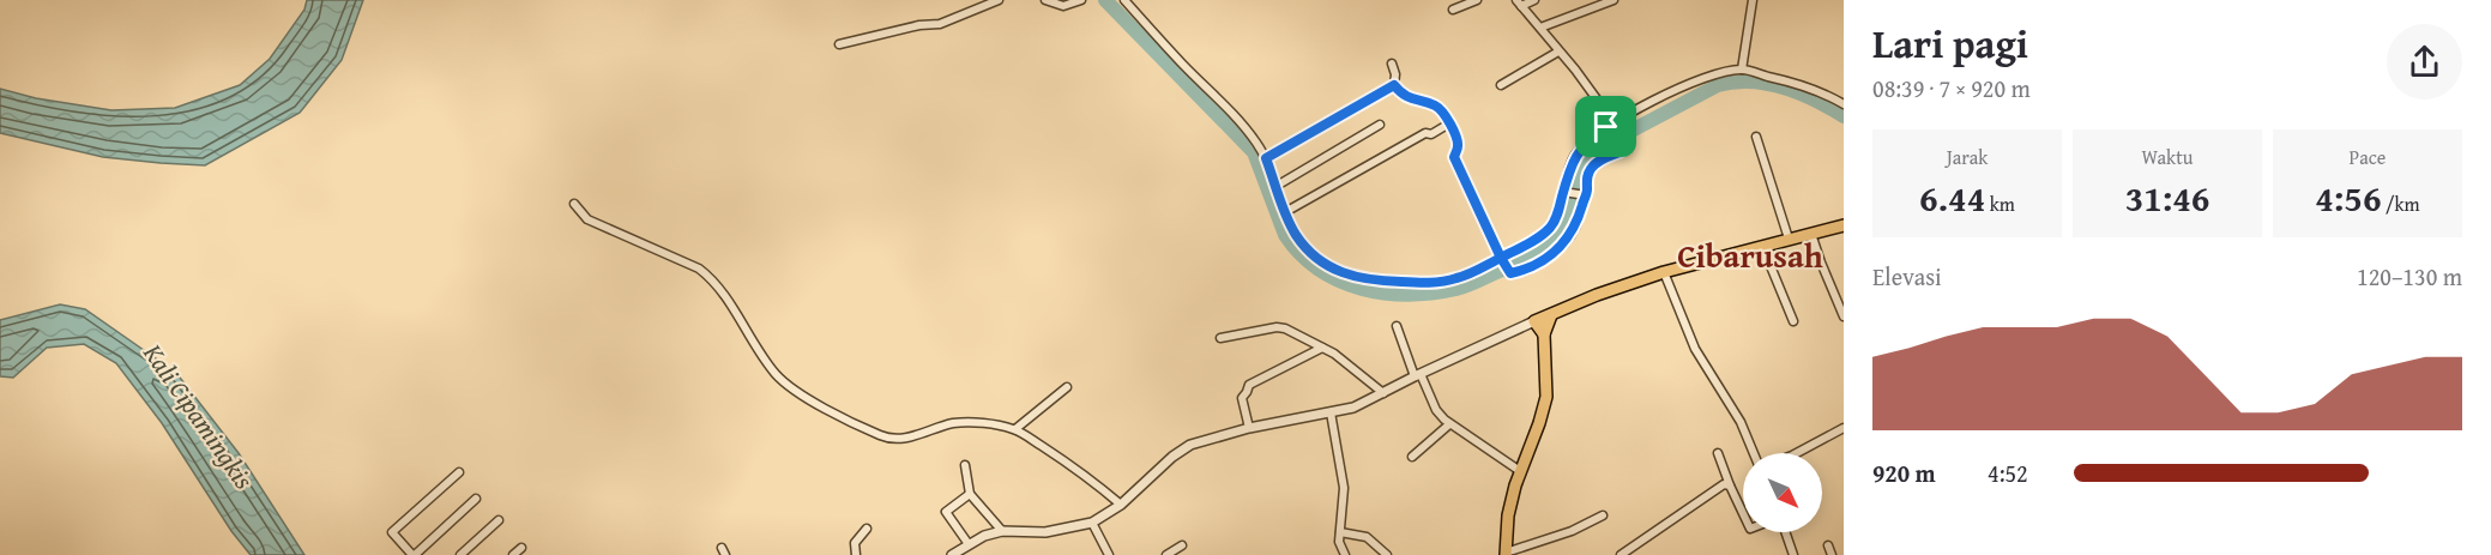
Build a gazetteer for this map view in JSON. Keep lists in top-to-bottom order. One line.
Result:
{"districts":["Cibarusah"],"water":["Kali Cipamingkis"],"north":"bottom right","page":{"heading":["Lari pagi","08:39 · 7 × 920 m"],"stats":[["Jarak","6.44 km"],["Waktu","31:46"],["Pace","4:56 /km"]],"chart":["Elevasi","120–130 m"],"list":[{"name":"920 m","note":"4:52"}]}}
